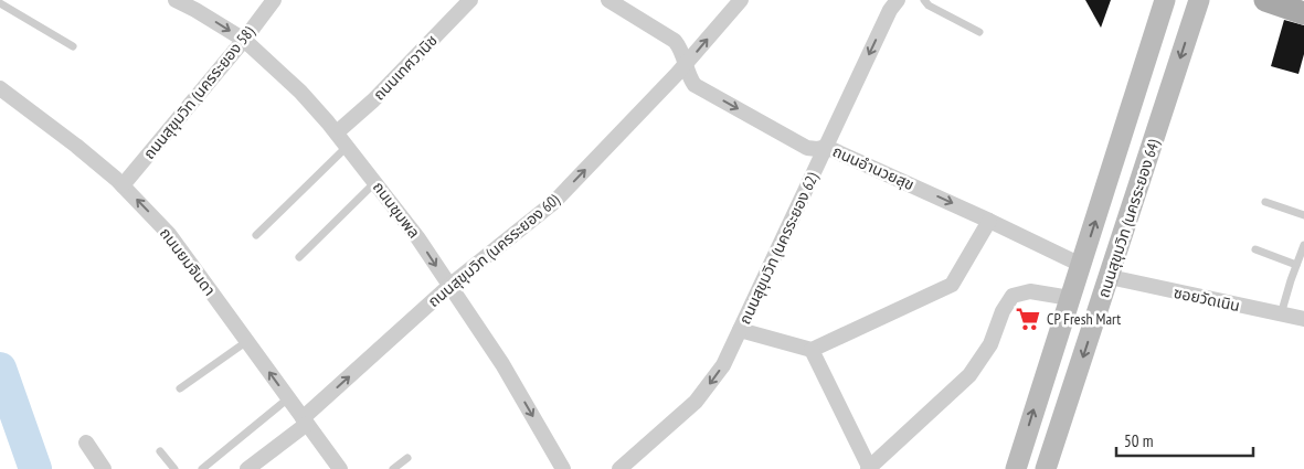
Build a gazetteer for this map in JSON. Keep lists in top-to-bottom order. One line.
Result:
{"streets":{"street":["ถนนเทศวานิช","ถนนสุขุมวิท (นครระยอง 58)","ถนนอำนวยสุข","ถนนชุมพล","ถนนสุขุมวิท (นครระยอง 64)","ถนนสุขุมวิท (นครระยอง 62)","ถนนสุขุมวิท (นครระยอง 60)","ถนนยมจินดา","ซอยวัดเนิน"]},"crossings":[["ถนนเทศวานิช","ถนนชุมพล"],["ถนนสุขุมวิท (นครระยอง 58)","ถนนชุมพล"],["ถนนสุขุมวิท (นครระยอง 58)","ถนนยมจินดา"],["ถนนอำนวยสุข","ถนนสุขุมวิท (นครระยอง 64)"],["ถนนอำนวยสุข","ถนนสุขุมวิท (นครระยอง 62)"],["ถนนอำนวยสุข","ถนนสุขุมวิท (นครระยอง 60)"],["ถนนชุมพล","ถนนสุขุมวิท (นครระยอง 60)"],["ถนนสุขุมวิท (นครระยอง 64)","ซอยวัดเนิน"],["ถนนสุขุมวิท (นครระยอง 60)","ถนนยมจินดา"]],"one_way":["ถนนอำนวยสุข","ถนนชุมพล","ถนนสุขุมวิท (นครระยอง 62)","ถนนสุขุมวิท (นครระยอง 60)","ถนนยมจินดา"],"places":{"supermarket":["CP Fresh Mart"]},"scale_bar":"50 m"}
